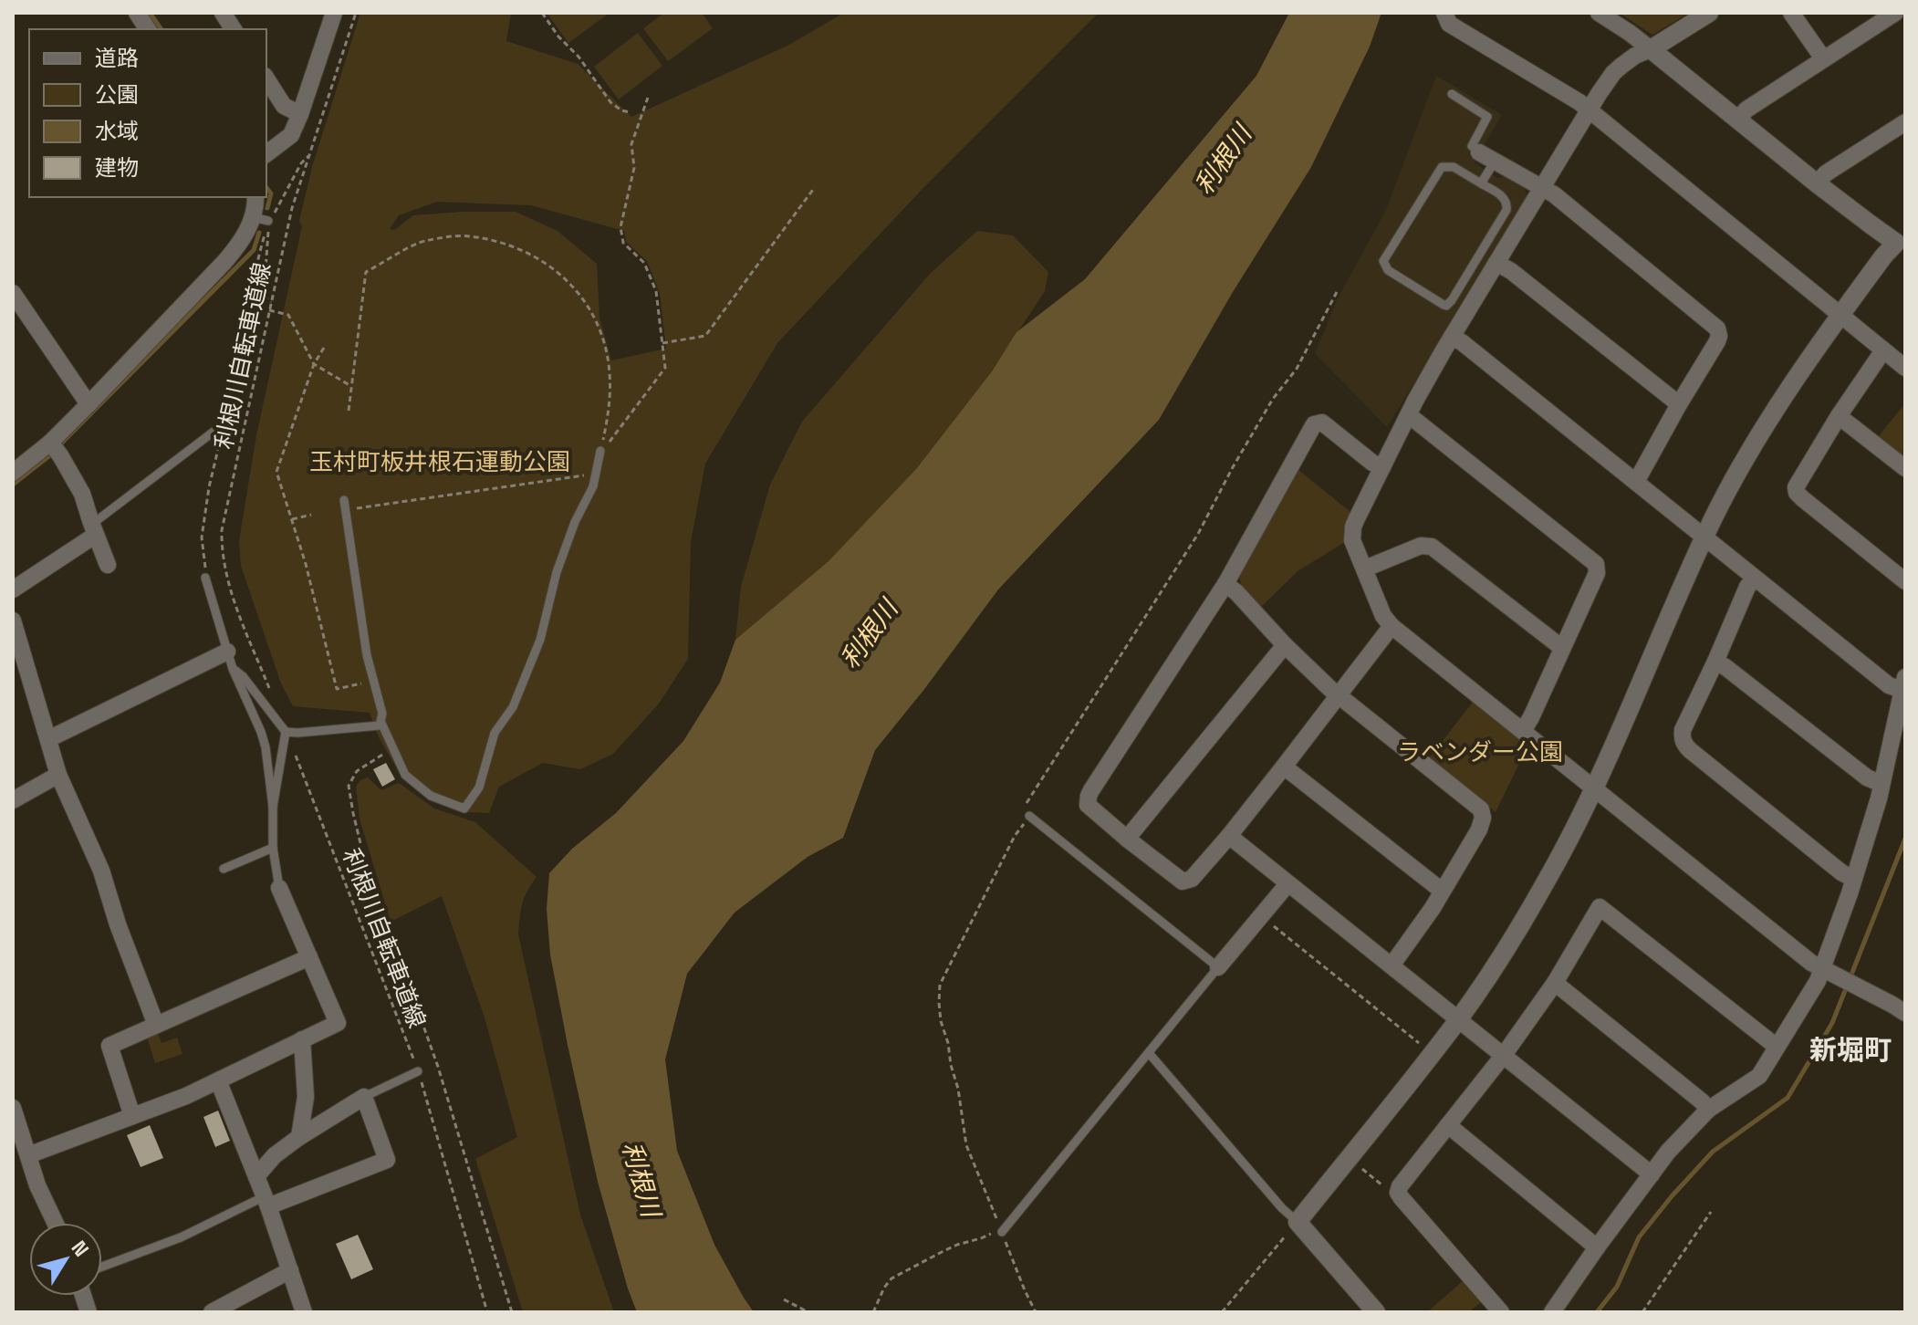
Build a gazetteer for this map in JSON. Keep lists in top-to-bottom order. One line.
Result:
{"streets":{"path":["利根川自転車道線"]},"districts":["新堀町"],"water":["利根川"],"parks":["玉村町板井根石運動公園","ラベンダー公園"],"legend":["道路","公園","水域","建物"],"north":"top right"}
